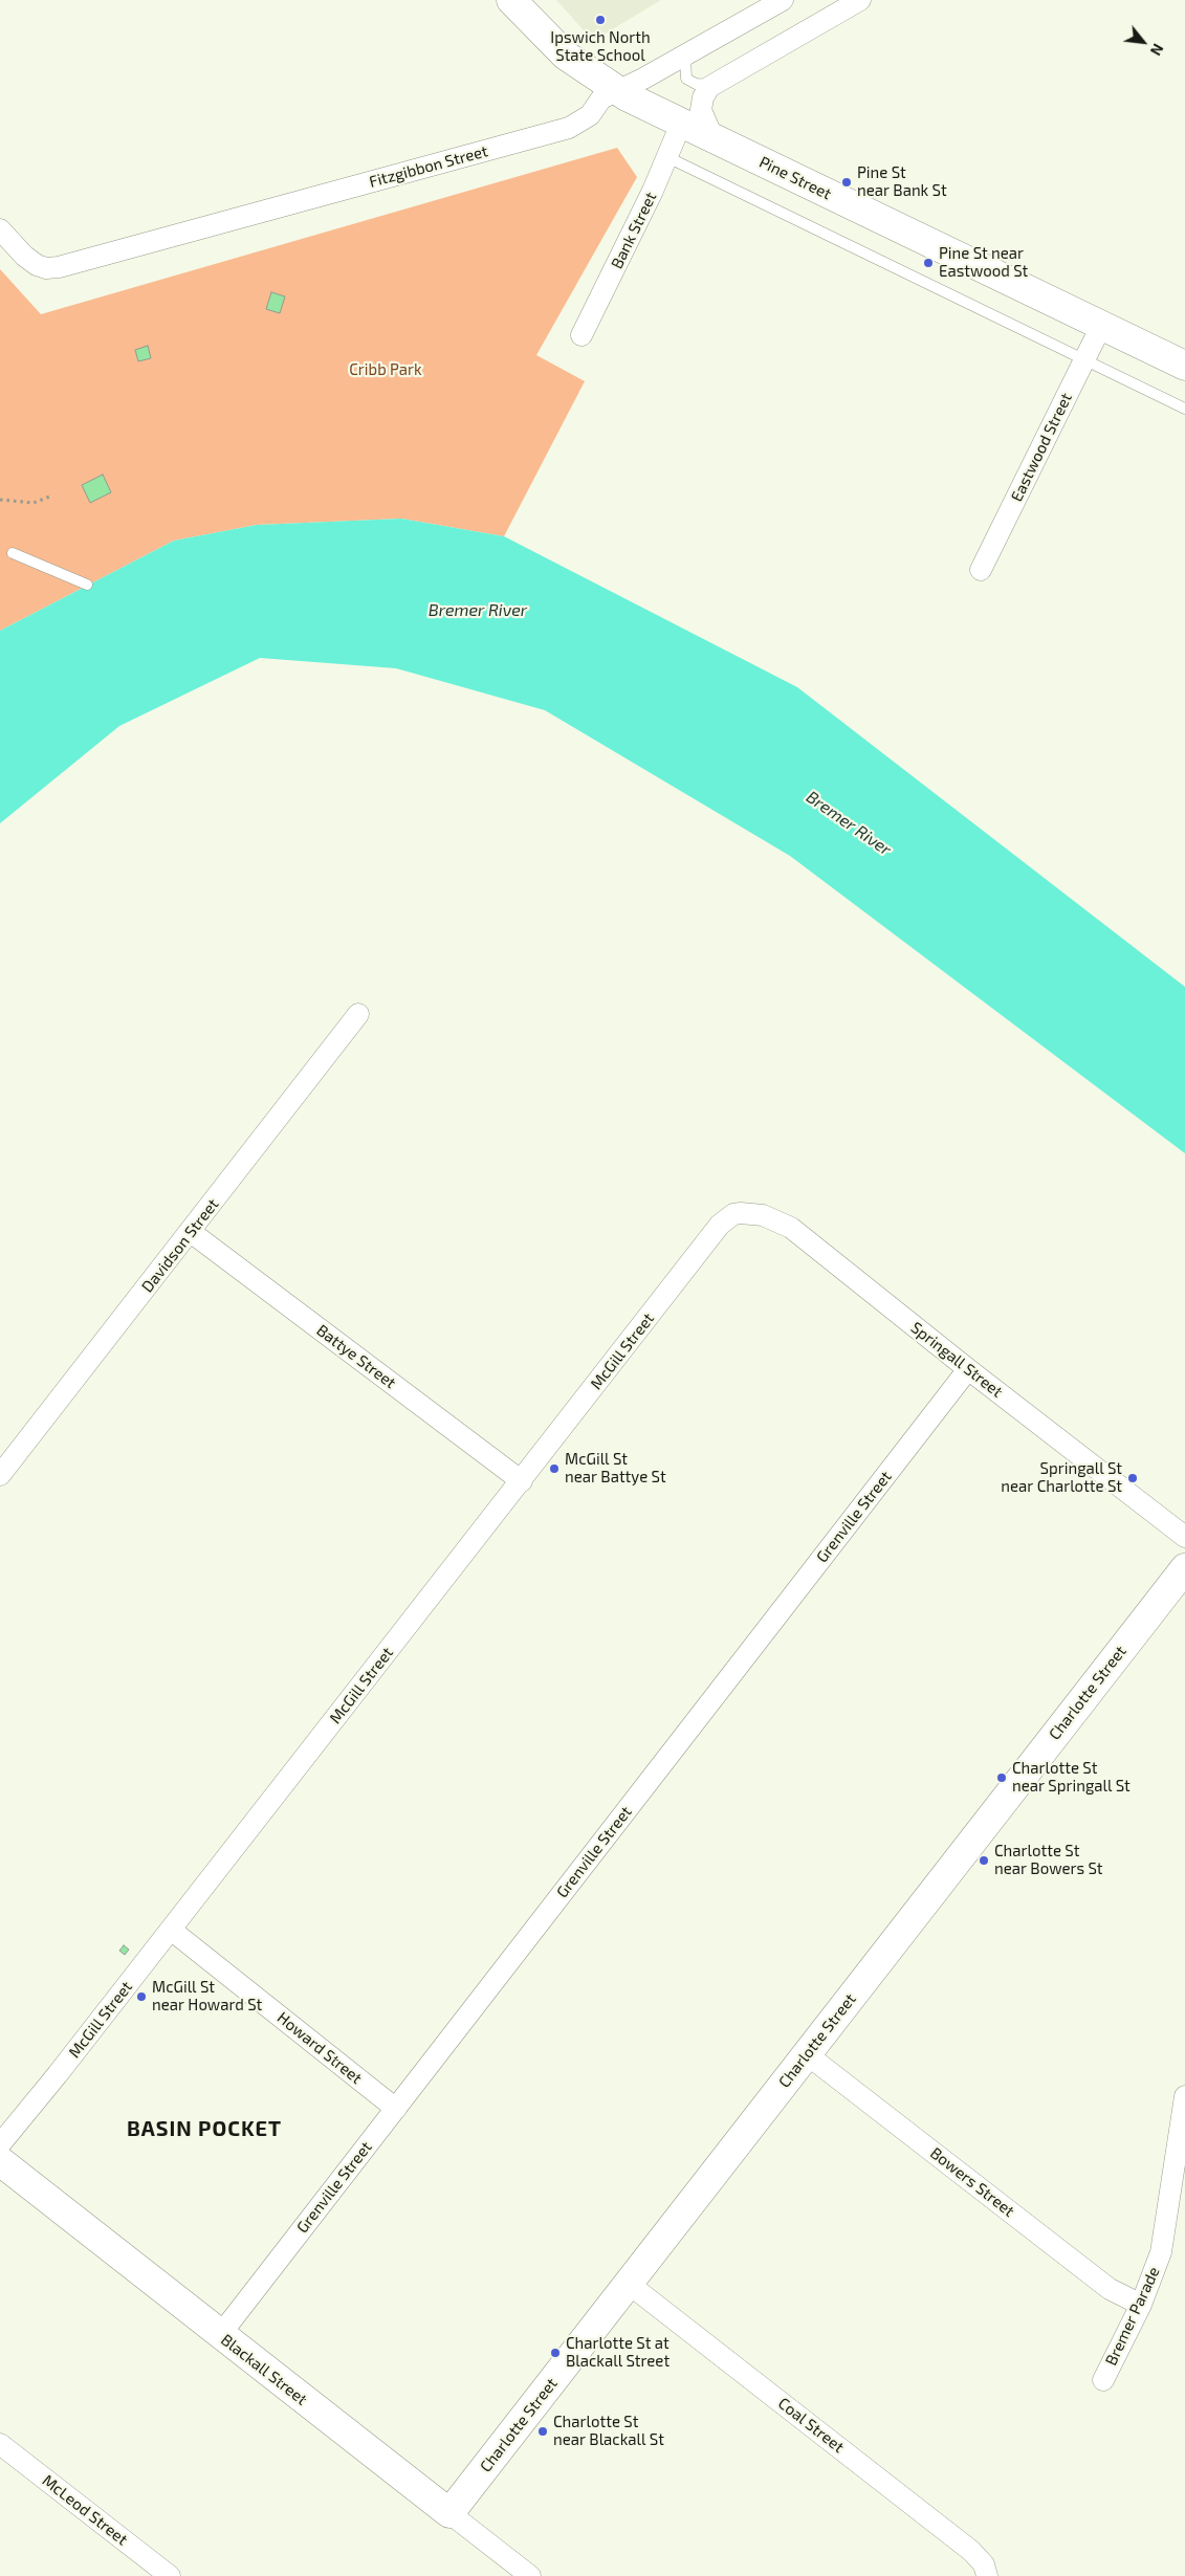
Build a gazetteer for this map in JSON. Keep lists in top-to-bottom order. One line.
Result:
{"streets":{"street":["Fitzgibbon Street","Pine Street","Bank Street","Eastwood Street","Davidson Street","McGill Street","Battye Street","Springall Street","Grenville Street","Charlotte Street","Howard Street","Bowers Street","Bremer Parade","Blackall Street","Coal Street","McLeod Street"]},"crossings":[["Fitzgibbon Street","Pine Street"],["Pine Street","Bank Street"],["Pine Street","Eastwood Street"],["Davidson Street","Battye Street"],["McGill Street","Battye Street"],["McGill Street","Springall Street"],["McGill Street","Howard Street"],["Springall Street","Grenville Street"],["Grenville Street","Howard Street"],["Grenville Street","Blackall Street"],["Charlotte Street","Bowers Street"],["Charlotte Street","Blackall Street"],["Charlotte Street","Coal Street"],["Bowers Street","Bremer Parade"]],"districts":["BASIN POCKET"],"water":["Bremer River"],"parks":["Cribb Park"],"places":["Ipswich North State School","Pine St near Bank St","Pine St near Eastwood St","McGill St near Battye St","Springall St near Charlotte St","Charlotte St near Springall St","Charlotte St near Bowers St","McGill St near Howard St","Charlotte St at Blackall Street","Charlotte St near Blackall St"],"north":"bottom right"}
